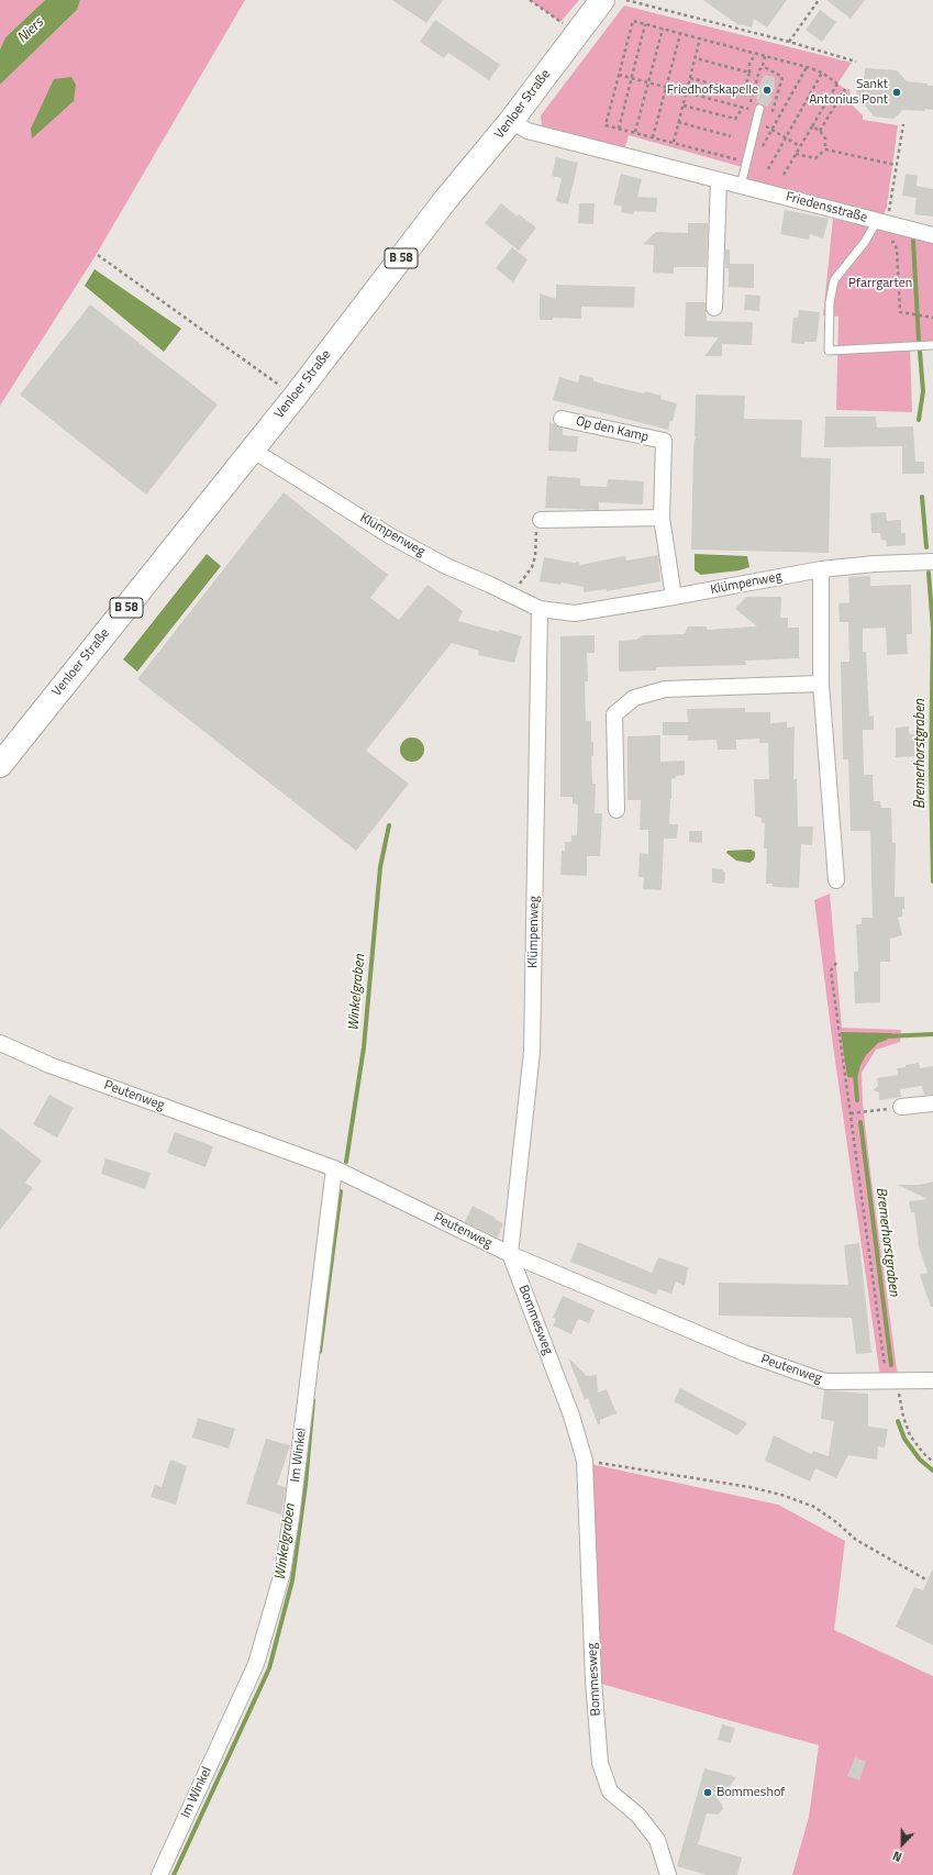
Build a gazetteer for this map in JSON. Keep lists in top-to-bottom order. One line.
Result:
{"streets":{"main road":["Venloer Straße","B 58"],"street":["Friedensstraße","Op den Kamp","Klümpenweg","Peutenweg","Bommesweg","Im Winkel"]},"crossings":[["Venloer Straße","Friedensstraße"],["Venloer Straße","Klümpenweg"],["Op den Kamp","Klümpenweg"],["Klümpenweg","Peutenweg"],["Klümpenweg","Bommesweg"],["Peutenweg","Bommesweg"],["Peutenweg","Im Winkel"]],"water":["Niers","Bremerhorstgraben","Winkelgraben"],"parks":["Pfarrgarten"],"places":["Friedhofskapelle","Sankt Antonius Pont","Bommeshof"],"north":"bottom"}
